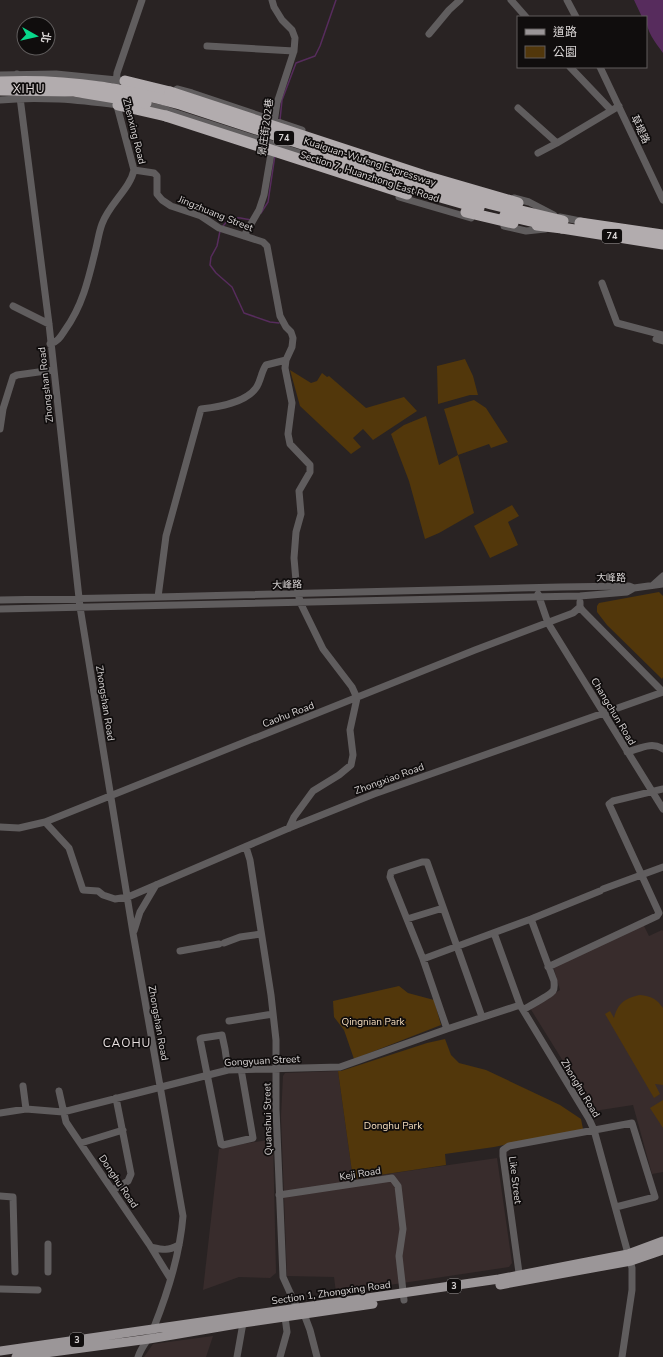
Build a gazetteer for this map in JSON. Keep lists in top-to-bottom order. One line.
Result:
{"streets":{"highway":["74","Kuaiguan-Wufeng Expressway"],"main road":["3","Section 1, Zhongxing Road"],"street":["景庄街202巷","草堤路","Zhenxing Road","Section 7, Huanzhong East Road","Jingzhuang Street","Zhongshan Road","大峰路","Changchun Road","Caohu Road","Zhongxiao Road","Gongyuan Street","Zhonghu Road","Quanshui Street","Keji Road","Like Street","Donghu Road"]},"crossings":[["景庄街202巷","Section 7, Huanzhong East Road"],["景庄街202巷","Jingzhuang Street"],["Zhenxing Road","Section 7, Huanzhong East Road"],["Zhenxing Road","Jingzhuang Street"],["Zhenxing Road","Zhongshan Road"],["Kuaiguan-Wufeng Expressway","Section 7, Huanzhong East Road"],["Section 7, Huanzhong East Road","Zhongshan Road"],["Jingzhuang Street","大峰路"],["Jingzhuang Street","Caohu Road"],["Zhongshan Road","大峰路"],["Zhongshan Road","Caohu Road"],["Zhongshan Road","Zhongxiao Road"],["Zhongshan Road","Gongyuan Street"],["Zhongshan Road","Donghu Road"],["Zhongshan Road","Section 1, Zhongxing Road"],["大峰路","Changchun Road"],["Changchun Road","Caohu Road"],["Changchun Road","Zhongxiao Road"],["Zhongxiao Road","Quanshui Street"],["Gongyuan Street","Zhonghu Road"],["Gongyuan Street","Quanshui Street"],["Gongyuan Street","Donghu Road"],["Zhonghu Road","Like Street"],["Zhonghu Road","Section 1, Zhongxing Road"],["Quanshui Street","Keji Road"],["Quanshui Street","Section 1, Zhongxing Road"],["Keji Road","Section 1, Zhongxing Road"],["Like Street","Section 1, Zhongxing Road"]],"districts":["XIHU","CAOHU"],"parks":["Qingnian Park","Donghu Park"],"legend":["道路","公園"],"north":"right"}
